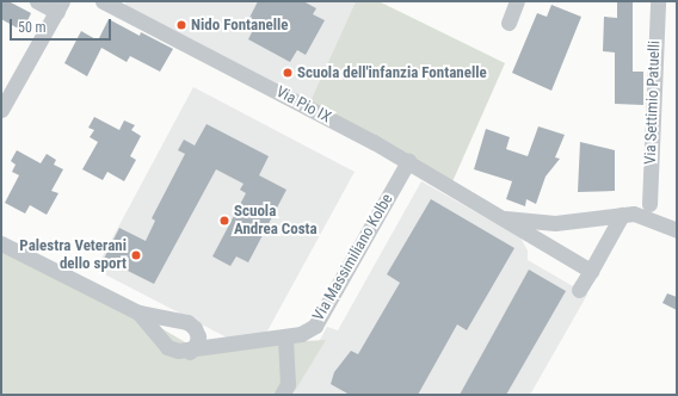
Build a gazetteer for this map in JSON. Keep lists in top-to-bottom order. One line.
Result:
{"streets":{"street":["Via Settimio Patuelli","Via Pio IX","Via Massimiliano Kolbe"]},"crossings":[["Via Pio IX","Via Massimiliano Kolbe"]],"places":["Nido Fontanelle","Scuola dell'infanzia Fontanelle","Scuola Andrea Costa","Palestra Veterani dello sport"],"scale_bar":"50 m"}
